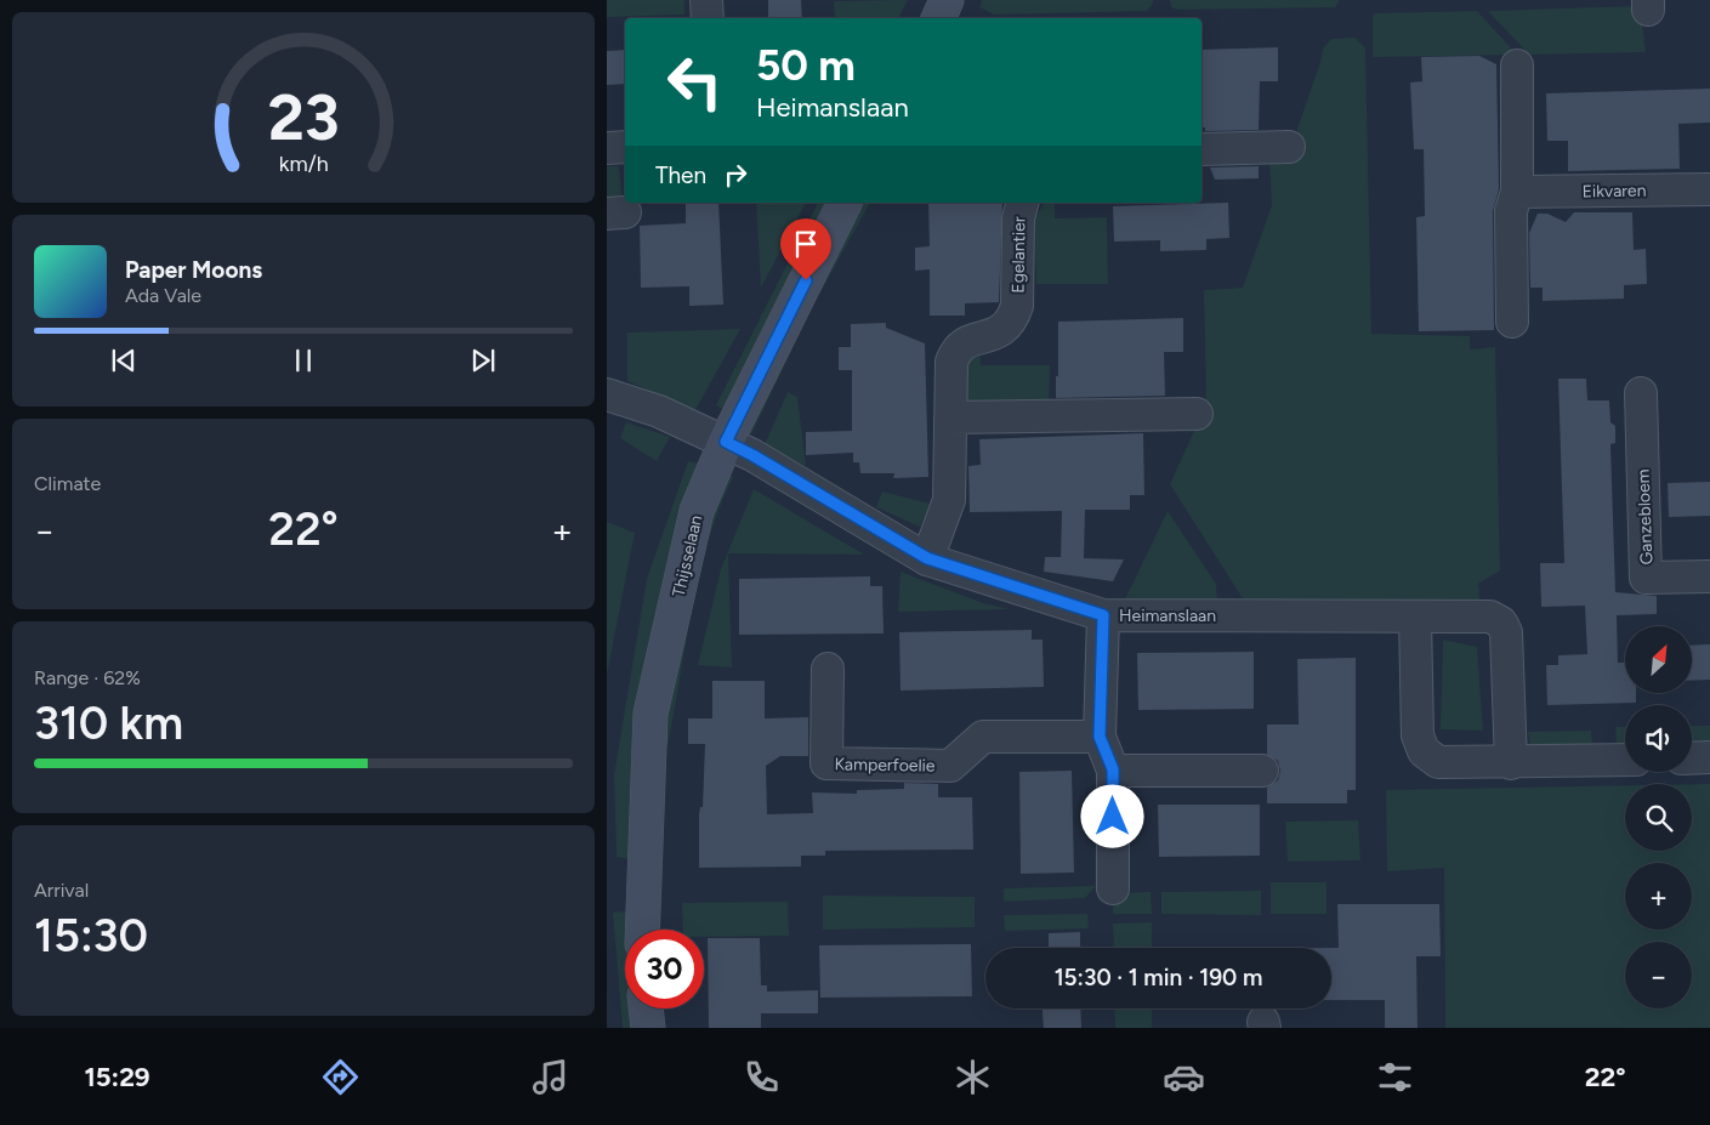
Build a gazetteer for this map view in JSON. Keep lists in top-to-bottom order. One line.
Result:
{"streets":{"street":["Eikvaren","Egelantier","Ganzebloem","Thijsselaan","Heimanslaan","Kamperfoelie"]},"crossings":[["Egelantier","Heimanslaan"],["Thijsselaan","Heimanslaan"]],"north":"top right","page":{"turn":["50 m","Heimanslaan"],"then":"Then","song":["Paper Moons","Ada Vale"],"tile":["Climate",["Range · 62%","310 km"],["Arrival","15:30"]],"heat":["−","22°","+"],"map_buttons":["+","−"],"limit":"30","trip":"15:30 · 1 min · 190 m","tabs":["15:29","22°"],"gauge":["23","km/h"]}}
